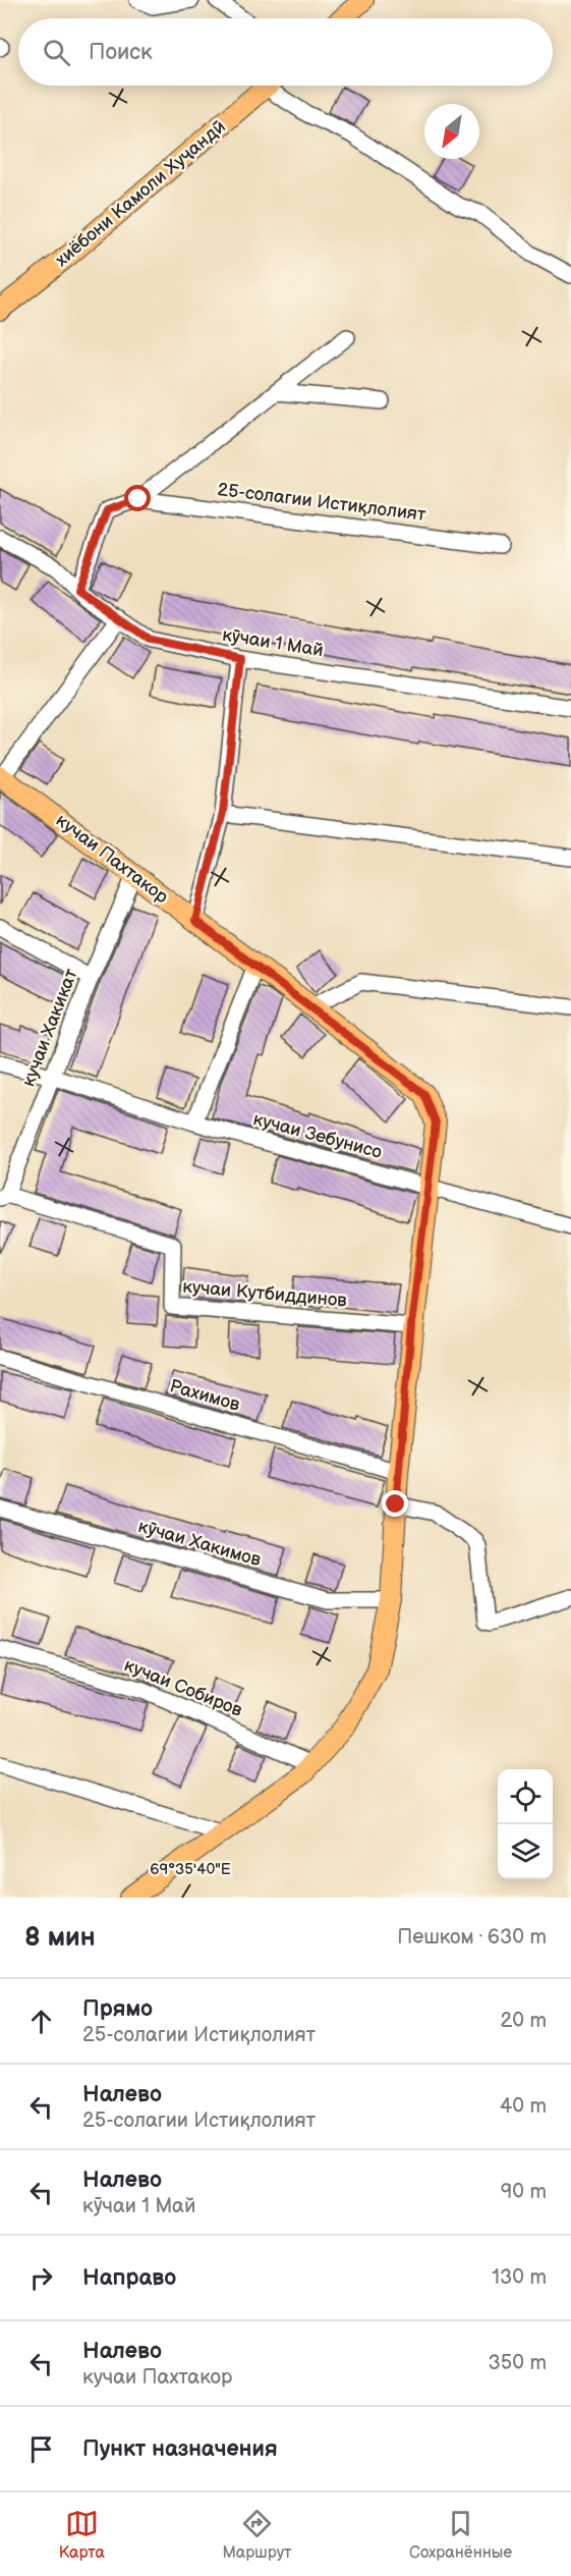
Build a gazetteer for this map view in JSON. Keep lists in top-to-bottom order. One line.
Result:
{"streets":{"main road":["хиёбони Камоли Хуҷандӣ","кучаи Пахтакор"],"street":["25-солагии Истиқлолият","кӯчаи 1 Май","кучаи Хакикат","кучаи Зебунисо","кучаи Кутбиддинов","Рахимов","кӯчаи Хакимов","кучаи Собиров"]},"crossings":[["25-солагии Истиқлолият","кӯчаи 1 Май"],["кучаи Пахтакор","кучаи Хакикат"],["кучаи Пахтакор","кучаи Зебунисо"],["кучаи Пахтакор","кучаи Кутбиддинов"],["кучаи Пахтакор","Рахимов"],["кучаи Пахтакор","кӯчаи Хакимов"],["кучаи Пахтакор","кучаи Собиров"],["кучаи Хакикат","кучаи Зебунисо"],["кучаи Хакикат","кучаи Кутбиддинов"]],"north":"bottom left","page":{"search":"Поиск","heading":["8 мин","Пешком · 630 m"],"list":[["Прямо","25-солагии Истиқлолият","20 m"],["Налево","25-солагии Истиқлолият","40 m"],["Налево","кӯчаи 1 Май","90 m"],["Направо","130 m"],["Налево","кучаи Пахтакор","350 m"],"Пункт назначения"],"nav":["Карта","Маршрут","Сохранённые"]},"coordinates":["69°35'40\"E"]}
